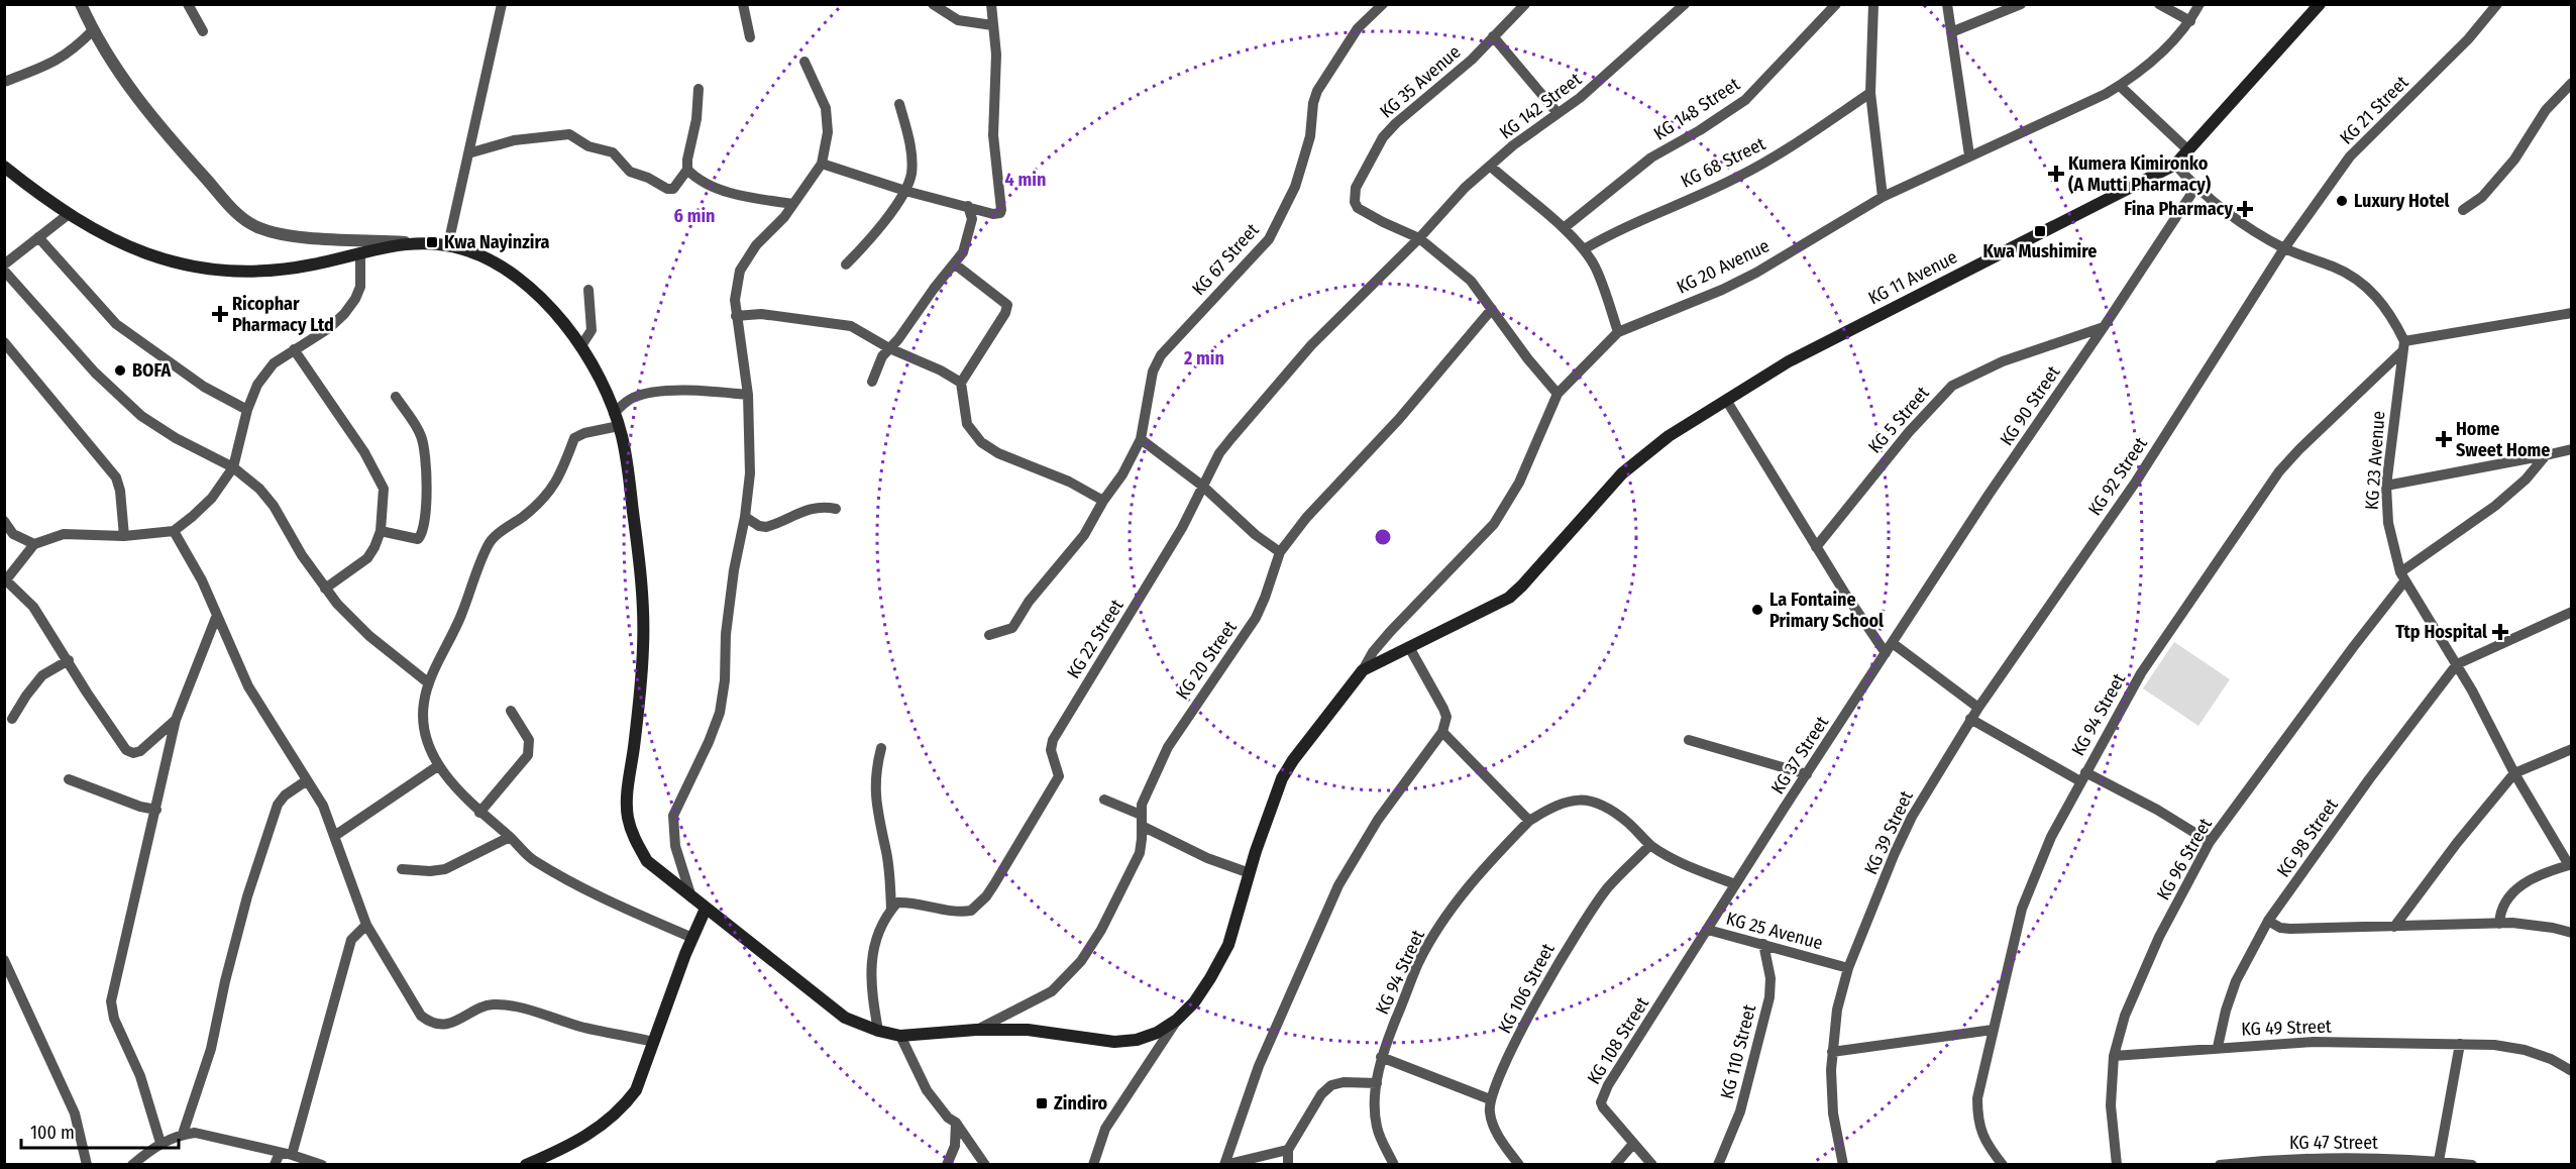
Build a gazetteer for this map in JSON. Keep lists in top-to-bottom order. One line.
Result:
{"streets":{"main road":["KG 11 Avenue"],"street":["KG 35 Avenue","KG 142 Street","KG 148 Street","KG 21 Street","KG 68 Street","KG 67 Street","KG 20 Avenue","KG 90 Street","KG 5 Street","KG 23 Avenue","KG 92 Street","KG 22 Street","KG 20 Street","KG 94 Street","KG 37 Street","KG 39 Street","KG 98 Street","KG 96 Street","KG 25 Avenue","KG 106 Street","KG 49 Street","KG 108 Street","KG 110 Street","KG 47 Street"]},"crossings":[["KG 35 Avenue","KG 142 Street"],["KG 35 Avenue","KG 20 Avenue"],["KG 35 Avenue","KG 22 Street"],["KG 35 Avenue","KG 20 Street"],["KG 142 Street","KG 22 Street"],["KG 21 Street","KG 92 Street"],["KG 20 Avenue","KG 11 Avenue"],["KG 90 Street","KG 5 Street"],["KG 90 Street","KG 37 Street"],["KG 23 Avenue","KG 94 Street"],["KG 23 Avenue","KG 98 Street"],["KG 23 Avenue","KG 96 Street"],["KG 92 Street","KG 39 Street"],["KG 94 Street","KG 25 Avenue"],["KG 37 Street","KG 25 Avenue"],["KG 39 Street","KG 25 Avenue"],["KG 98 Street","KG 49 Street"],["KG 96 Street","KG 49 Street"],["KG 25 Avenue","KG 106 Street"],["KG 25 Avenue","KG 108 Street"],["KG 25 Avenue","KG 110 Street"]],"places":{"health":["Kumera Kimironko (A Mutti Pharmacy)","Fina Pharmacy","Ricophar Pharmacy Ltd","Home Sweet Home","Ttp Hospital"],"other":["Luxury Hotel","BOFA","La Fontaine Primary School"],"transit":["Kwa Mushimire","Kwa Nayinzira","Zindiro"]},"scale_bar":"100 m","rings":["4 min","6 min","2 min"]}
